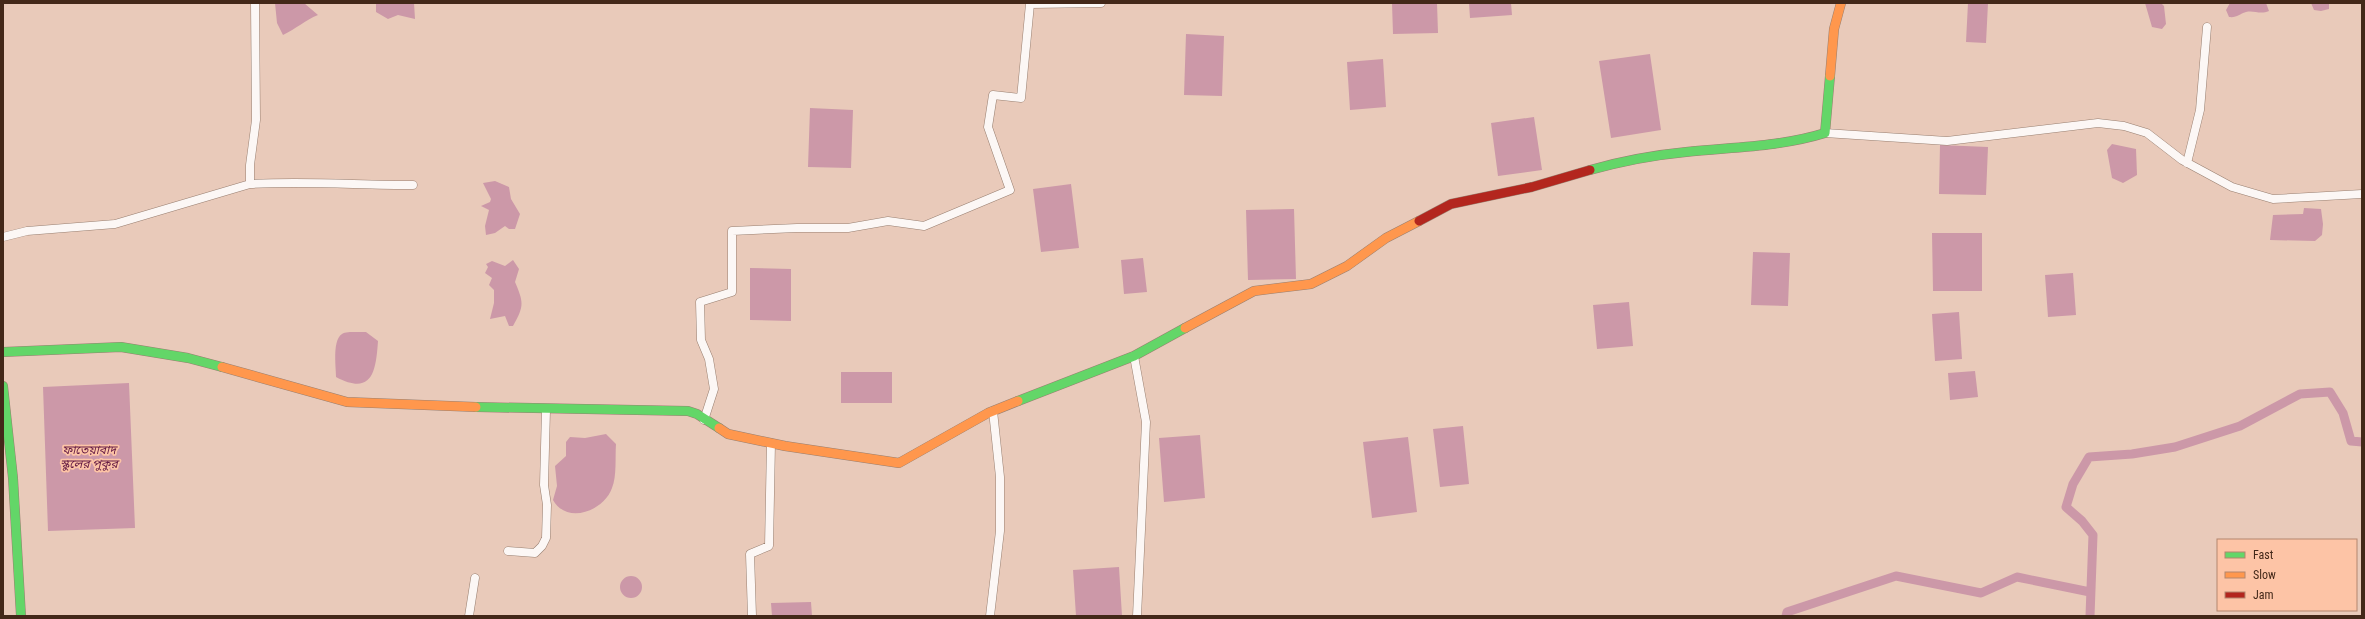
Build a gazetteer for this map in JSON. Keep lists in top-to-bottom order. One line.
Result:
{"water":["ফাতেয়াবাদ স্কুলের পুকুর"],"legend":["Fast","Slow","Jam"]}
